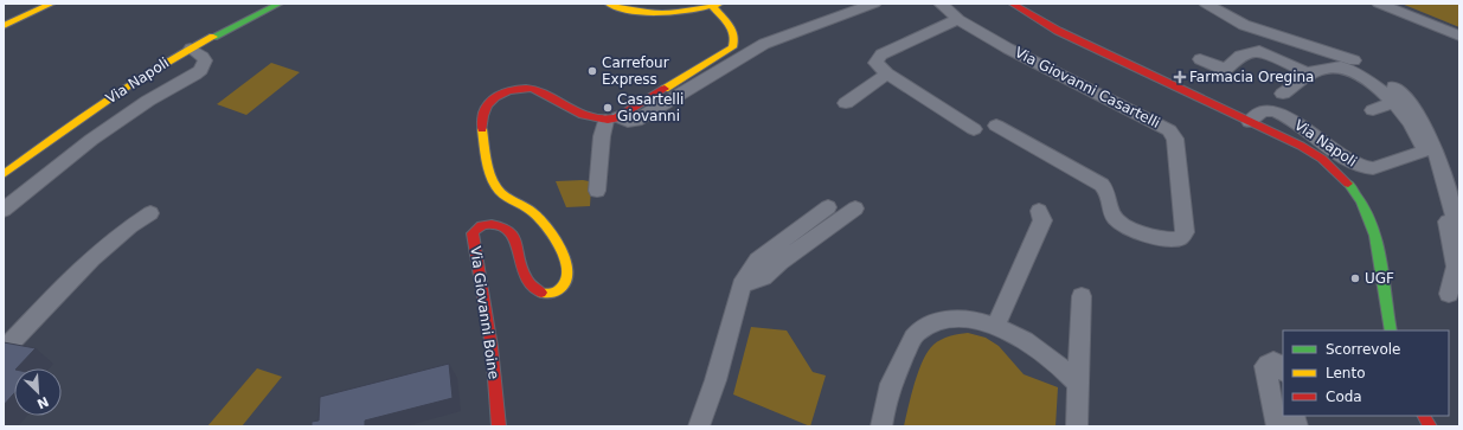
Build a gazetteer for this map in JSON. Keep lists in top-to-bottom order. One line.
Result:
{"streets":{"street":["Via Napoli","Via Giovanni Casartelli","Via Giovanni Boine"]},"places":{"other":["Carrefour Express","Casartelli Giovanni","UGF"],"health":["Farmacia Oregina"]},"legend":["Scorrevole","Lento","Coda"],"north":"bottom right"}
